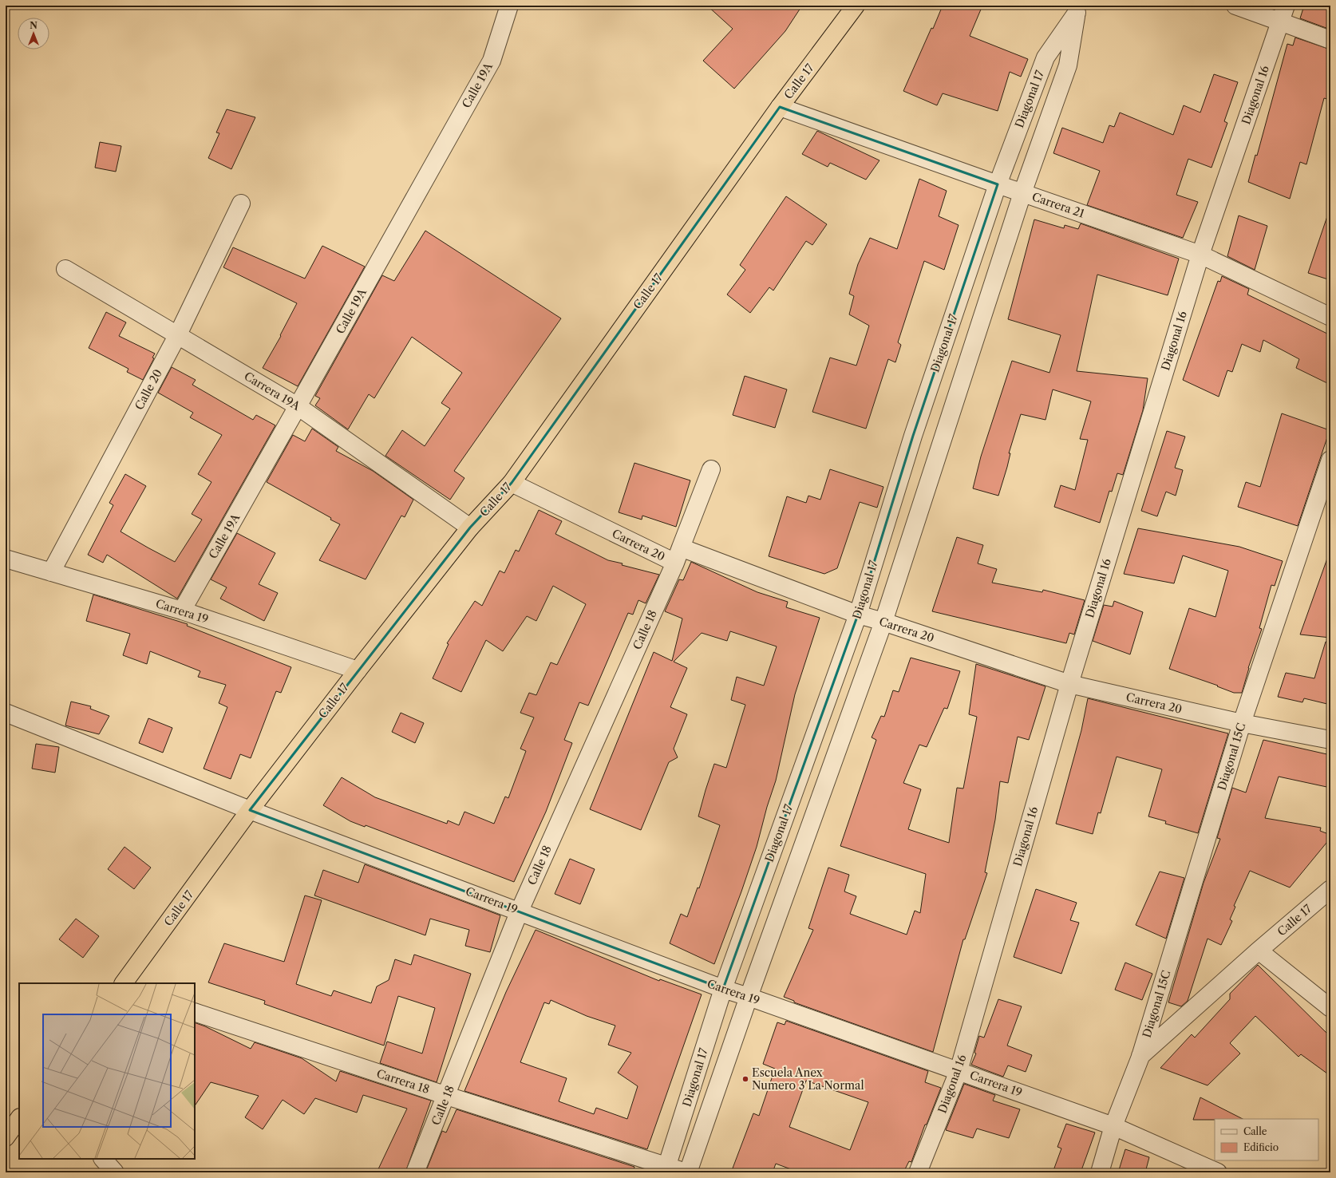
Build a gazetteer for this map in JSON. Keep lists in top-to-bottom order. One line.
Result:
{"streets":{"highway":["Calle 17"],"street":["Calle 19A","Diagonal 16","Diagonal 17","Carrera 21","Calle 20","Carrera 19A","Carrera 20","Carrera 19","Calle 18","Diagonal 15C","Carrera 18"]},"crossings":[["Calle 17","Carrera 21"],["Calle 17","Carrera 19A"],["Calle 17","Carrera 20"],["Calle 17","Carrera 19"],["Calle 17","Diagonal 15C"],["Calle 19A","Carrera 19A"],["Calle 19A","Carrera 19"],["Diagonal 16","Carrera 21"],["Diagonal 16","Carrera 20"],["Diagonal 16","Carrera 19"],["Diagonal 17","Carrera 21"],["Diagonal 17","Carrera 20"],["Diagonal 17","Carrera 19"],["Diagonal 17","Carrera 18"],["Calle 20","Carrera 19A"],["Calle 20","Carrera 19"],["Carrera 20","Calle 18"],["Carrera 20","Diagonal 15C"],["Carrera 19","Calle 18"],["Carrera 19","Diagonal 15C"],["Calle 18","Carrera 18"]],"places":["Escuela Anex Numero 3 La Normal"],"legend":["Calle","Edificio"],"north":"top"}
